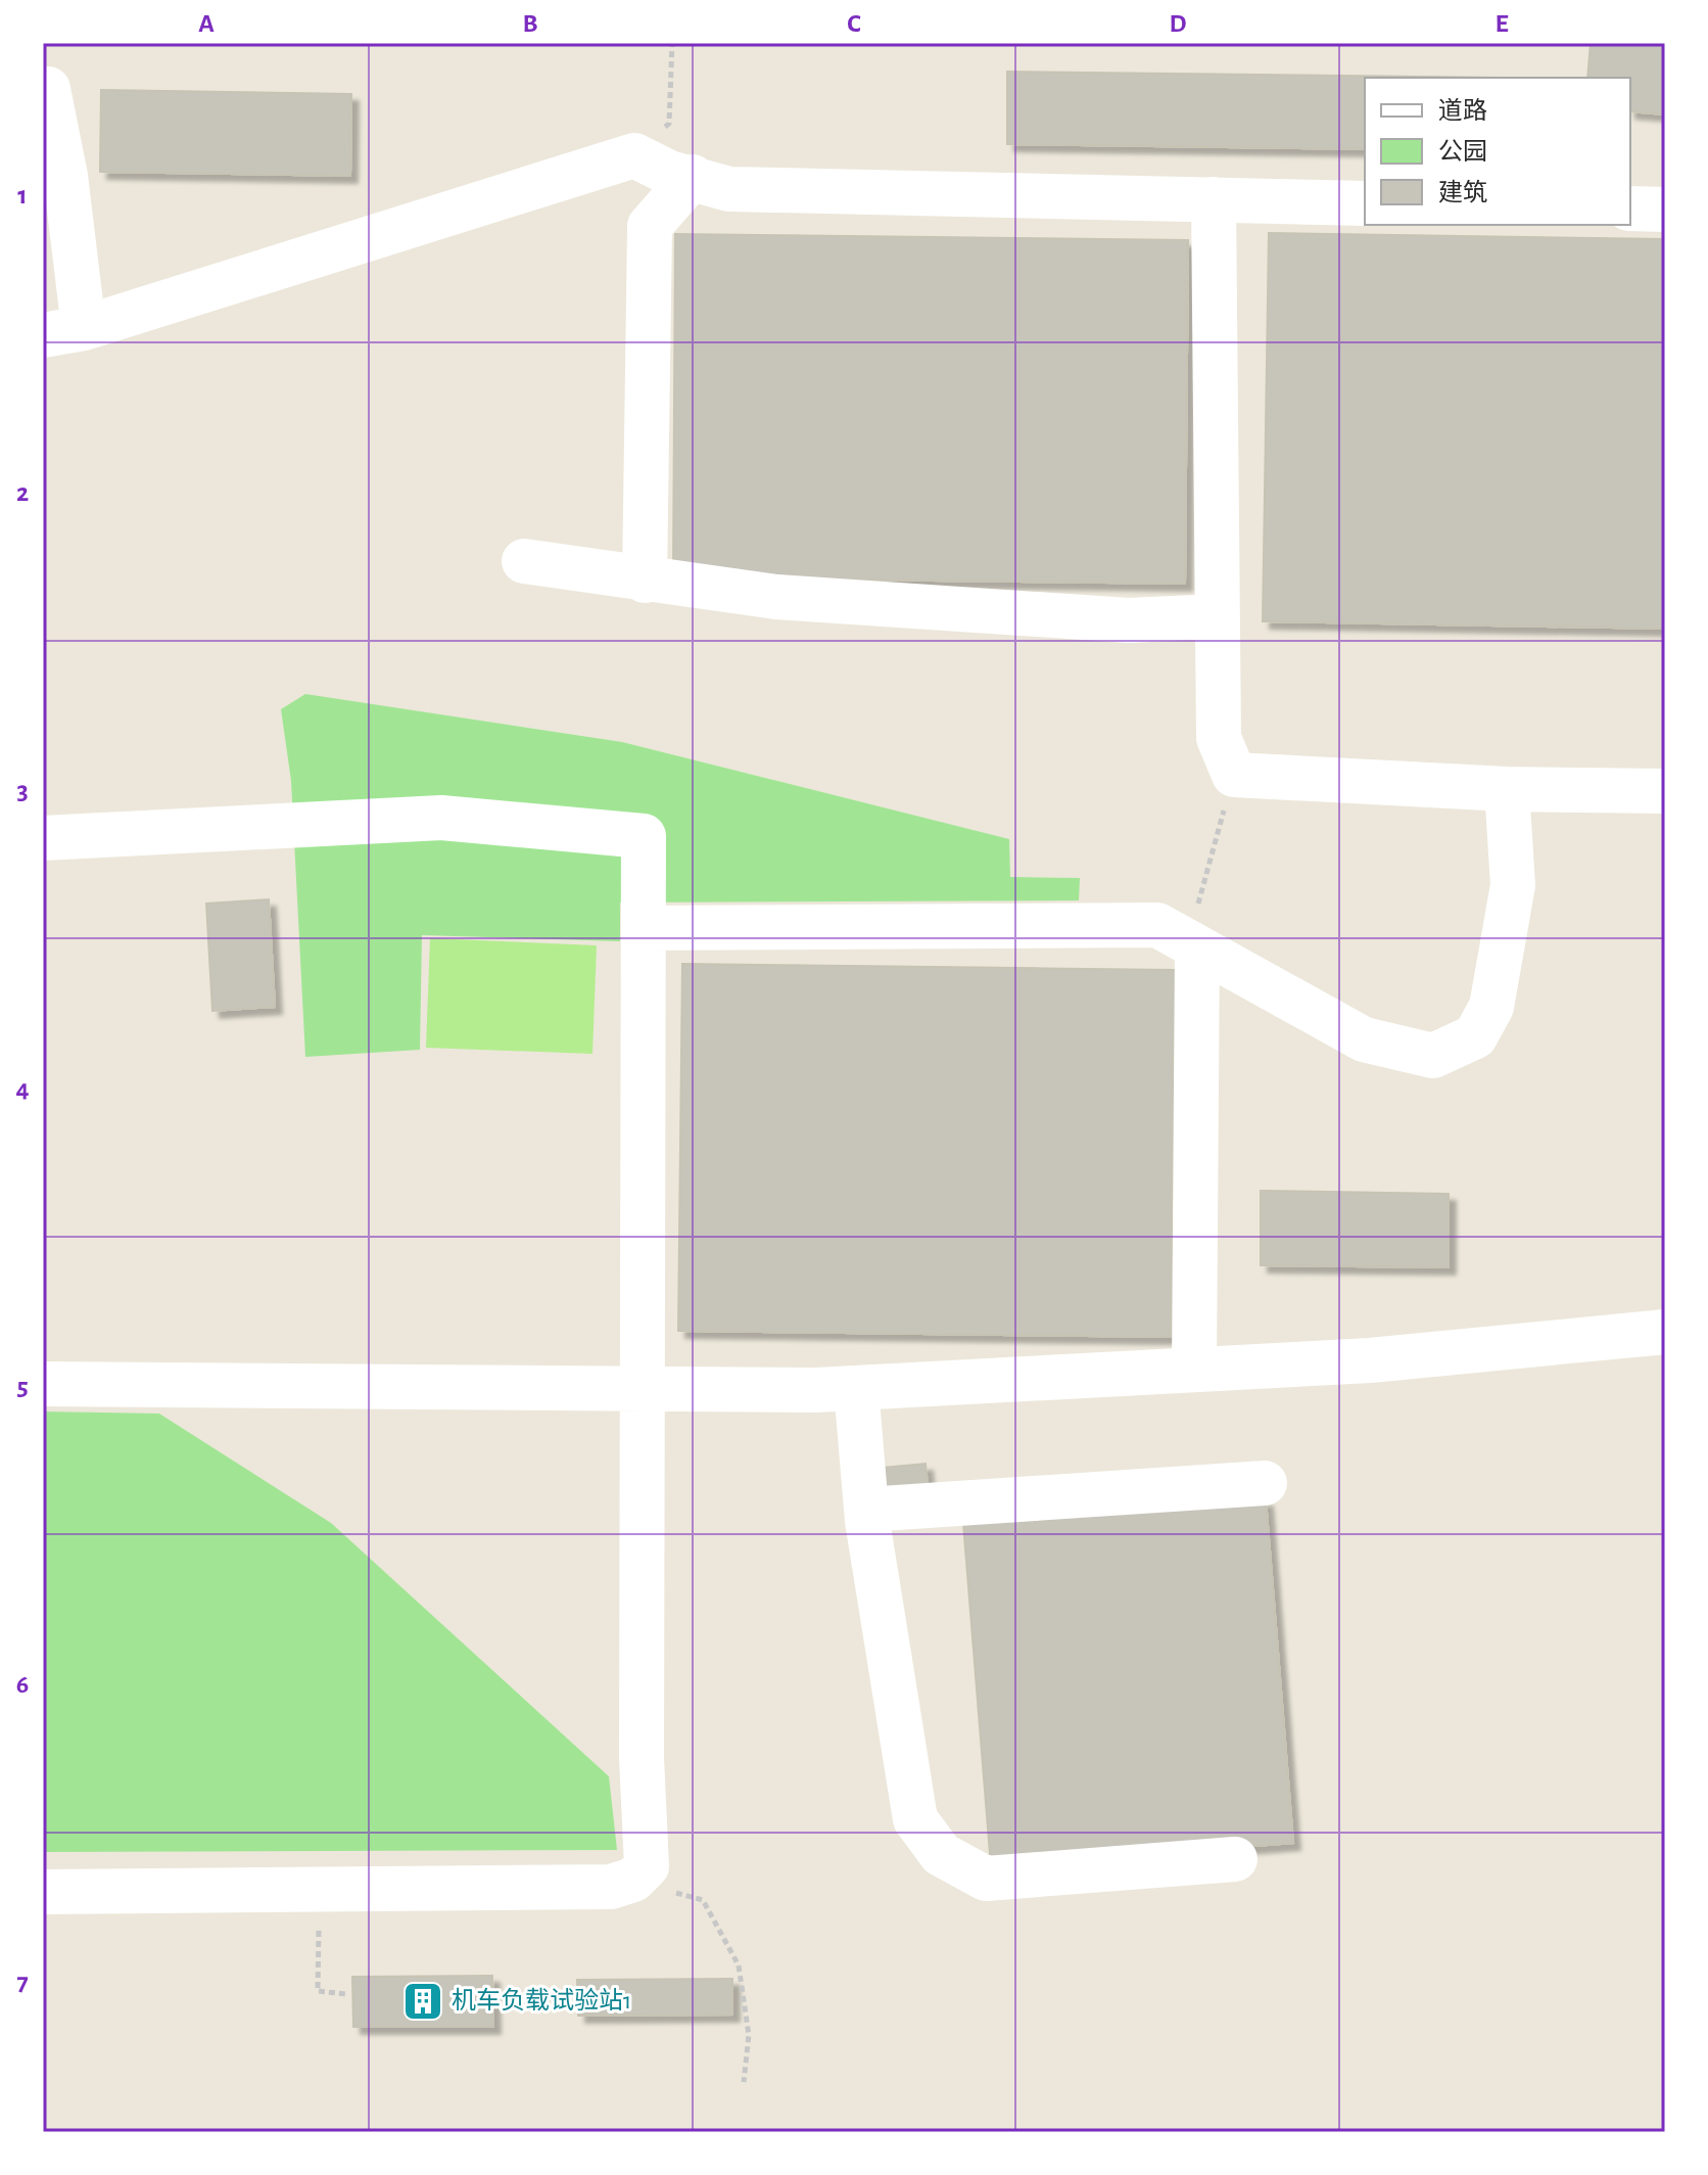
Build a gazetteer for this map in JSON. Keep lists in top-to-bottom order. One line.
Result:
{"places":{"building":["机车负载试验站1"]},"legend":["道路","公园","建筑"],"grid":{"columns":["A","B","C","D","E"],"rows":["1","2","3","4","5","6","7"]}}
